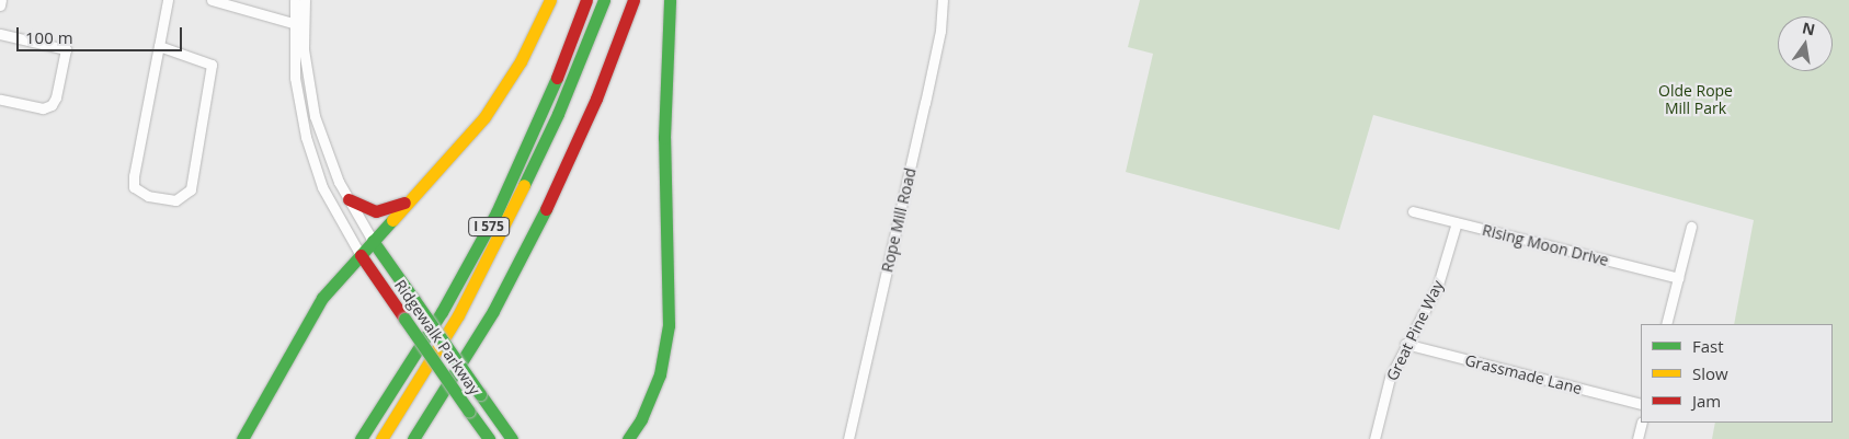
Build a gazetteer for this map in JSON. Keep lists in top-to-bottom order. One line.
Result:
{"streets":{"main road":["I 575","Ridgewalk Parkway"],"street":["Rope Mill Road","Rising Moon Drive","Great Pine Way","Grassmade Lane"]},"crossings":[["Rising Moon Drive","Great Pine Way"],["Great Pine Way","Grassmade Lane"]],"parks":["Olde Rope Mill Park"],"legend":["Fast","Slow","Jam"],"scale_bar":"100 m","north":"top"}
